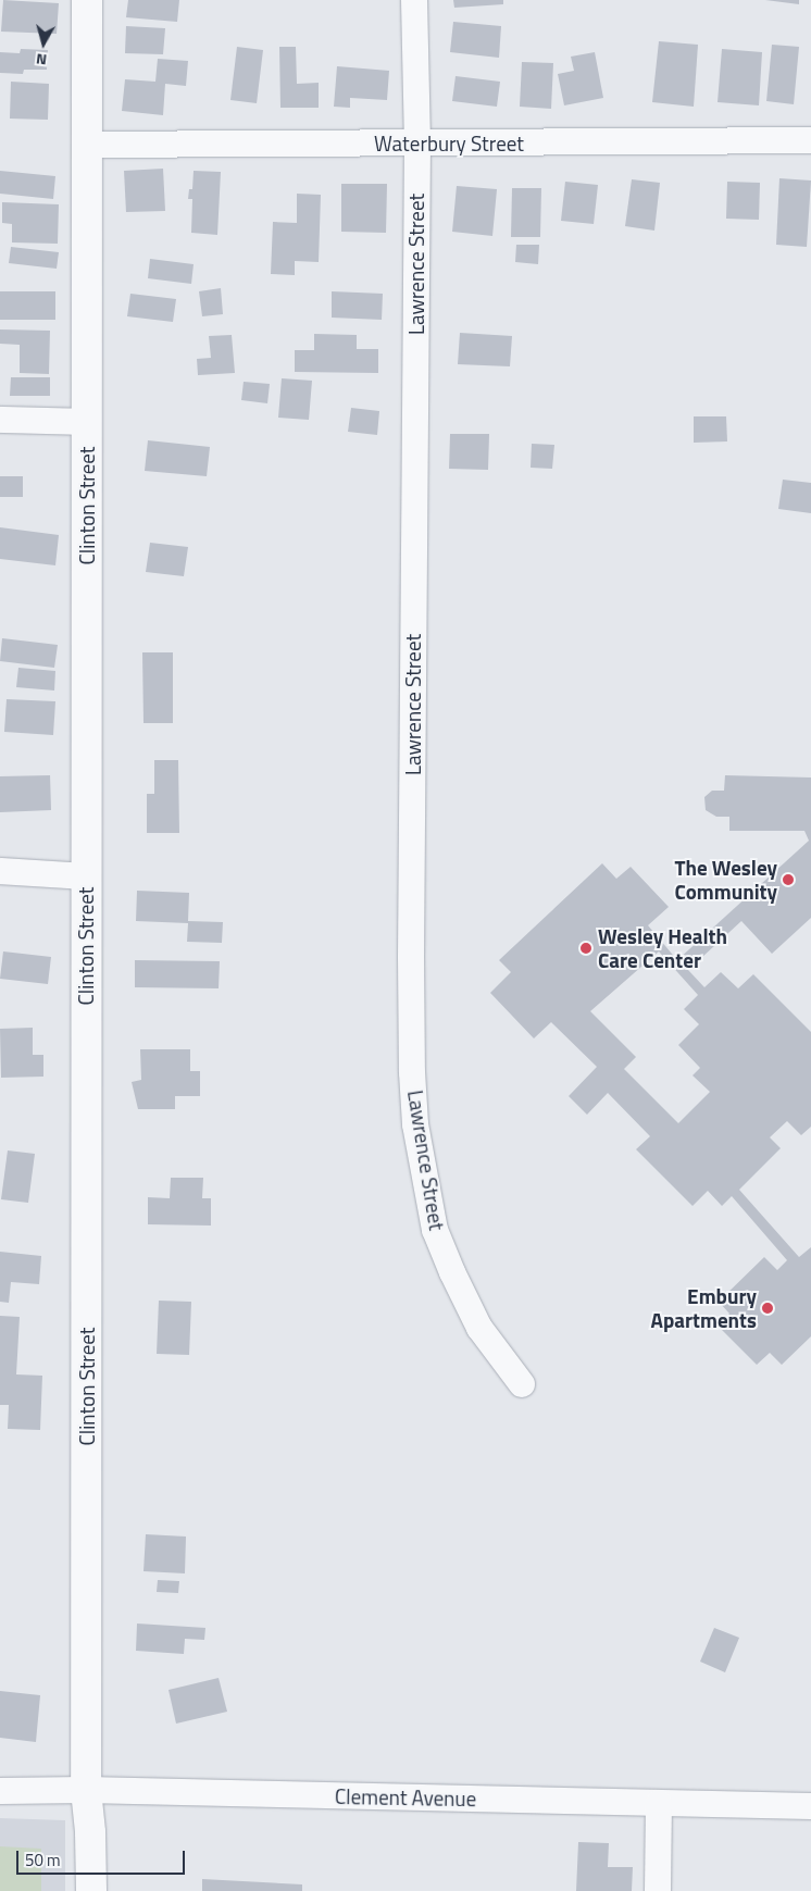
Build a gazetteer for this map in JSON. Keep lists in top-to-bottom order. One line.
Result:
{"streets":{"street":["Waterbury Street","Lawrence Street","Clinton Street","Clement Avenue"]},"crossings":[["Waterbury Street","Lawrence Street"],["Waterbury Street","Clinton Street"],["Clinton Street","Clement Avenue"]],"places":["The Wesley Community","Wesley Health Care Center","Embury Apartments"],"scale_bar":"50 m","north":"bottom"}
